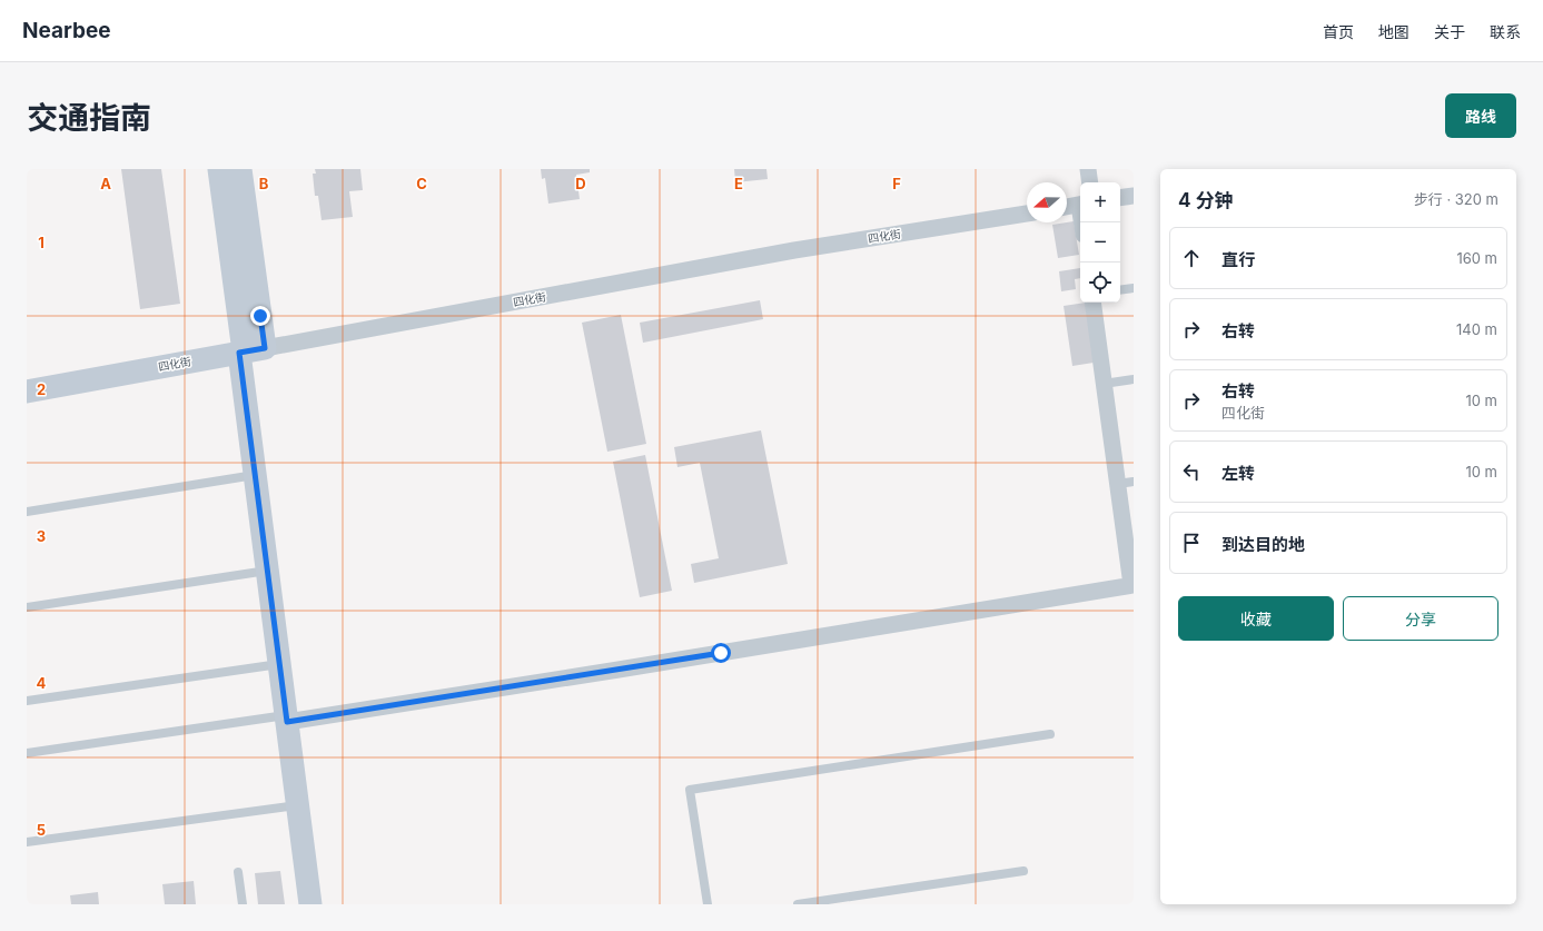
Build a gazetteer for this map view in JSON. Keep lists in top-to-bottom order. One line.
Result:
{"streets":{"street":["四化街"]},"north":"left","page":{"header":"Nearbee","nav":["首页","地图","关于","联系"],"title":"交通指南","buttons":["路线",["收藏","分享"]],"heading":["4 分钟","步行 · 320 m"],"map_buttons":["+","−"],"list":[["直行","160 m"],["右转","140 m"],["右转","四化街","10 m"],["左转","10 m"],"到达目的地"]},"grid":{"columns":["A","B","C","D","E","F"],"rows":["1","2","3","4","5"]}}
